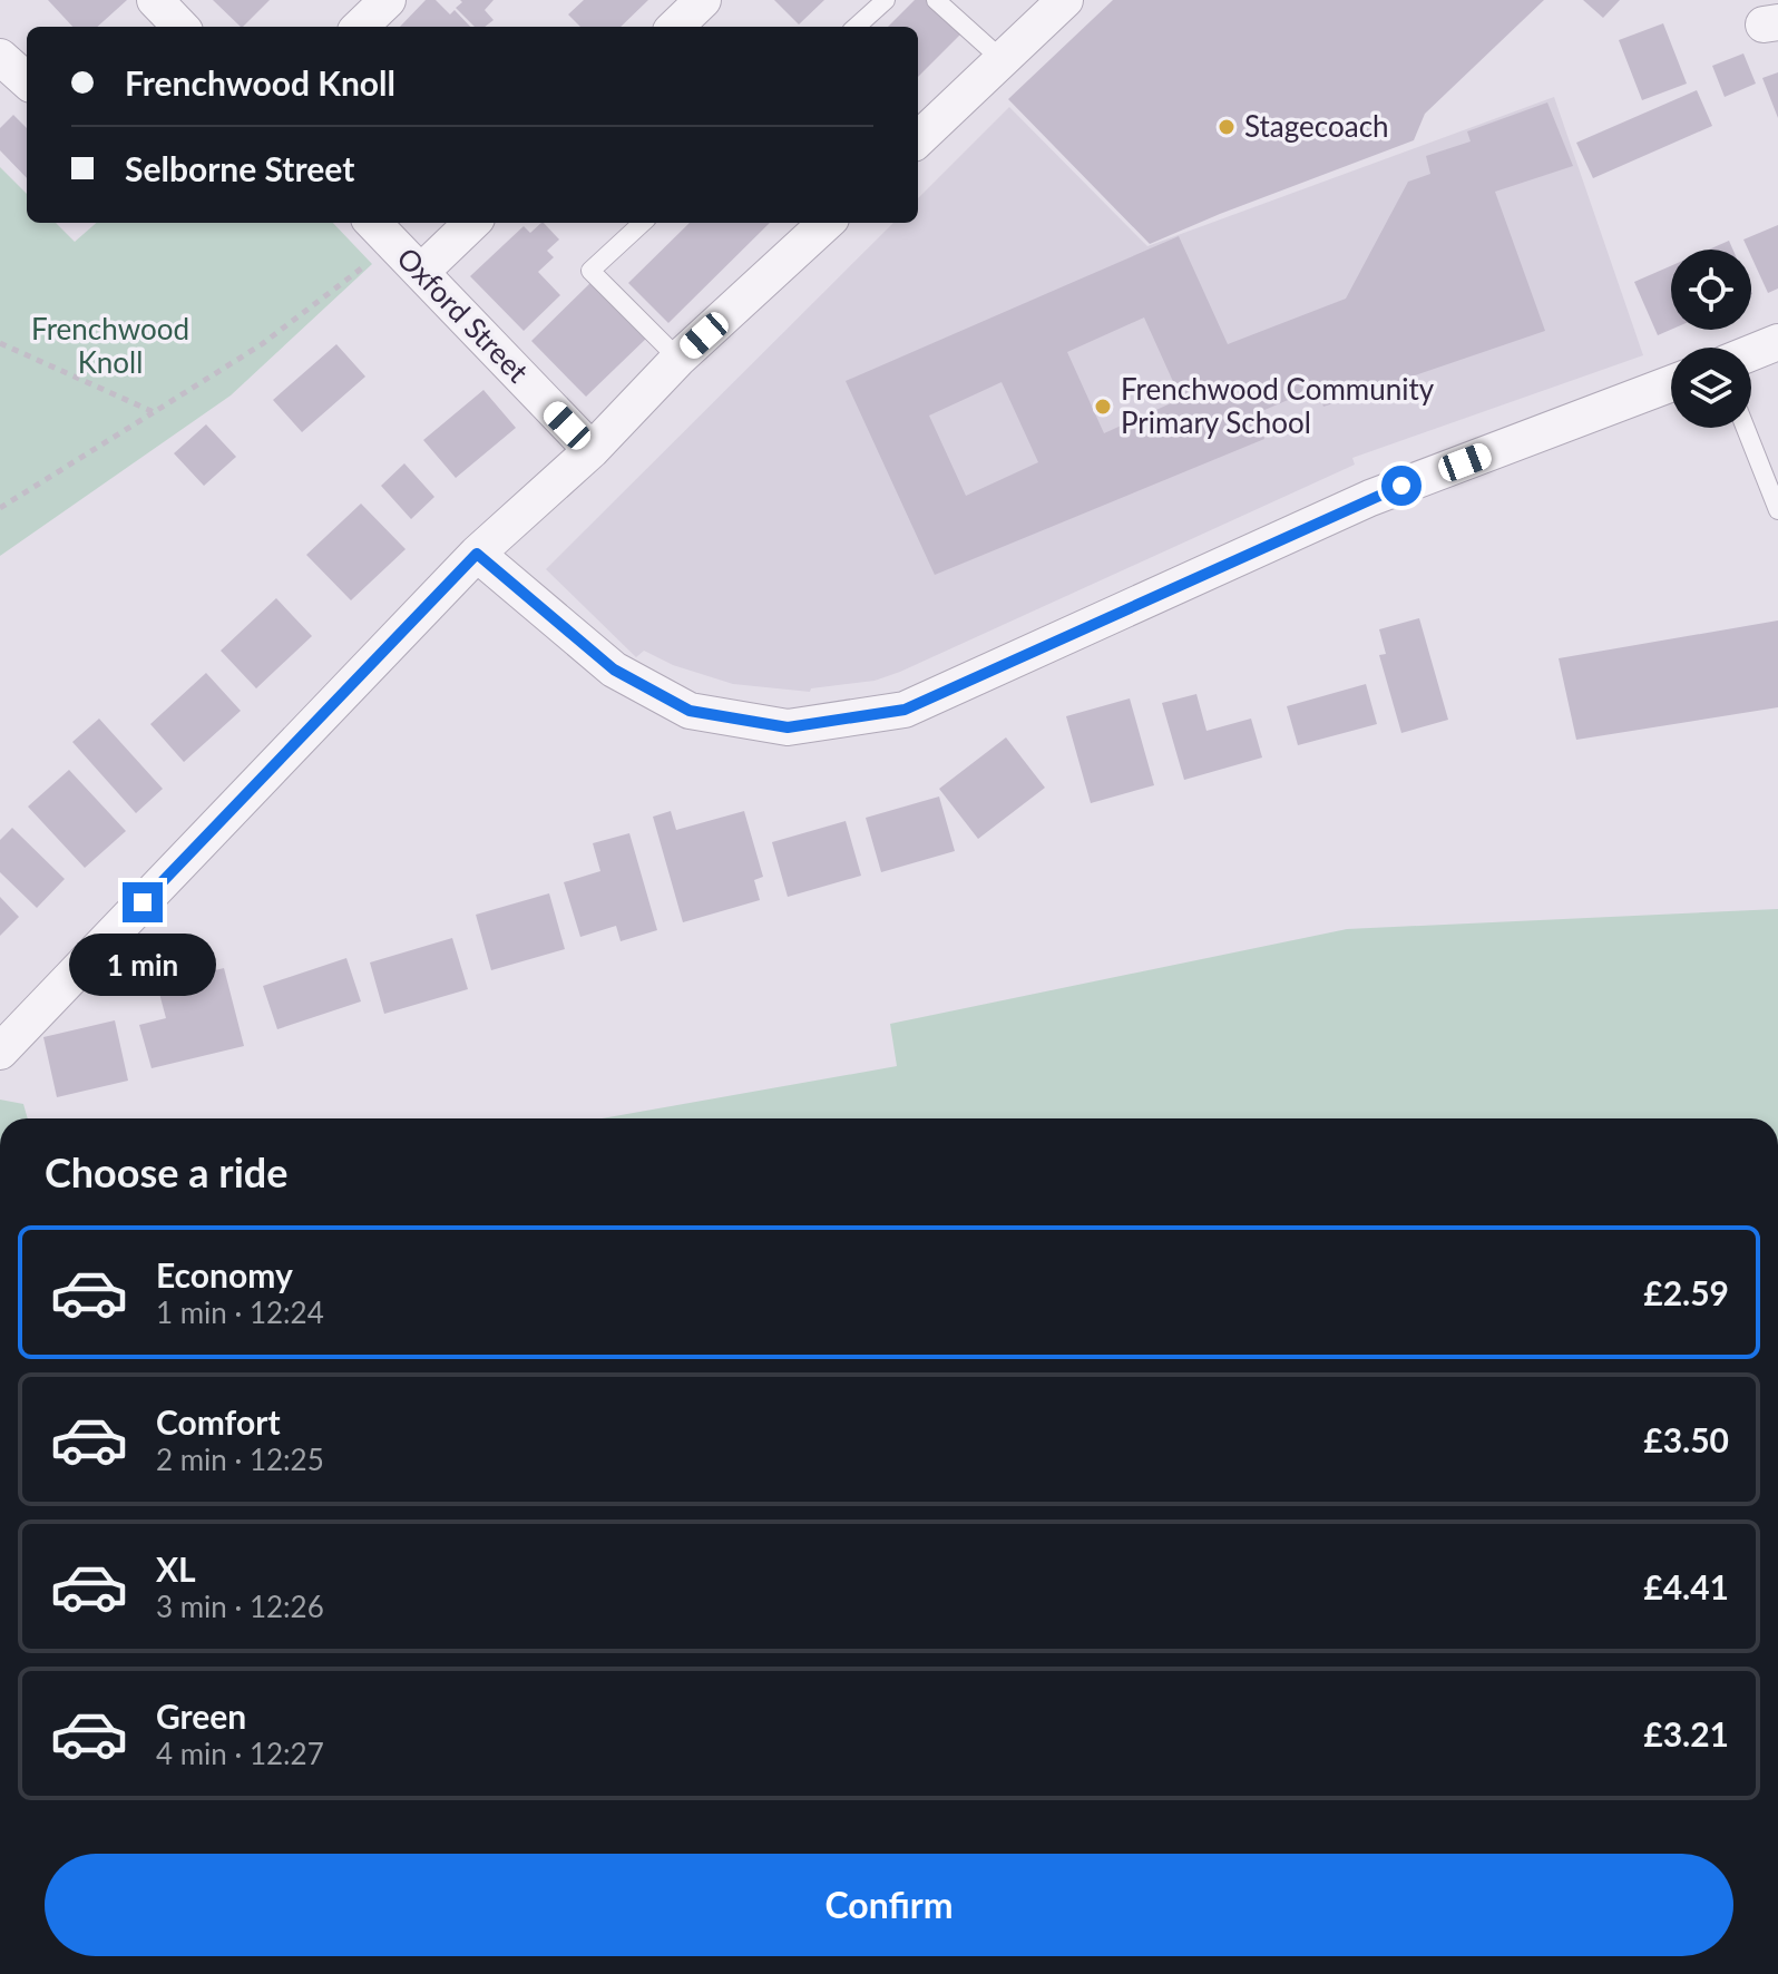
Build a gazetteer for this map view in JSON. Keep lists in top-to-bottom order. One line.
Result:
{"streets":{"street":["Oxford Street"]},"parks":["Frenchwood Knoll"],"places":["Stagecoach","Frenchwood Community Primary School"],"page":{"banner":["Frenchwood Knoll","Selborne Street"],"bubble":"1 min","heading":"Choose a ride","list":[{"name":"Economy","note":"1 min · 12:24","value":"£2.59"},{"name":"Comfort","note":"2 min · 12:25","value":"£3.50"},{"name":"XL","note":"3 min · 12:26","value":"£4.41"},{"name":"Green","note":"4 min · 12:27","value":"£3.21"}],"buttons":"Confirm"}}
